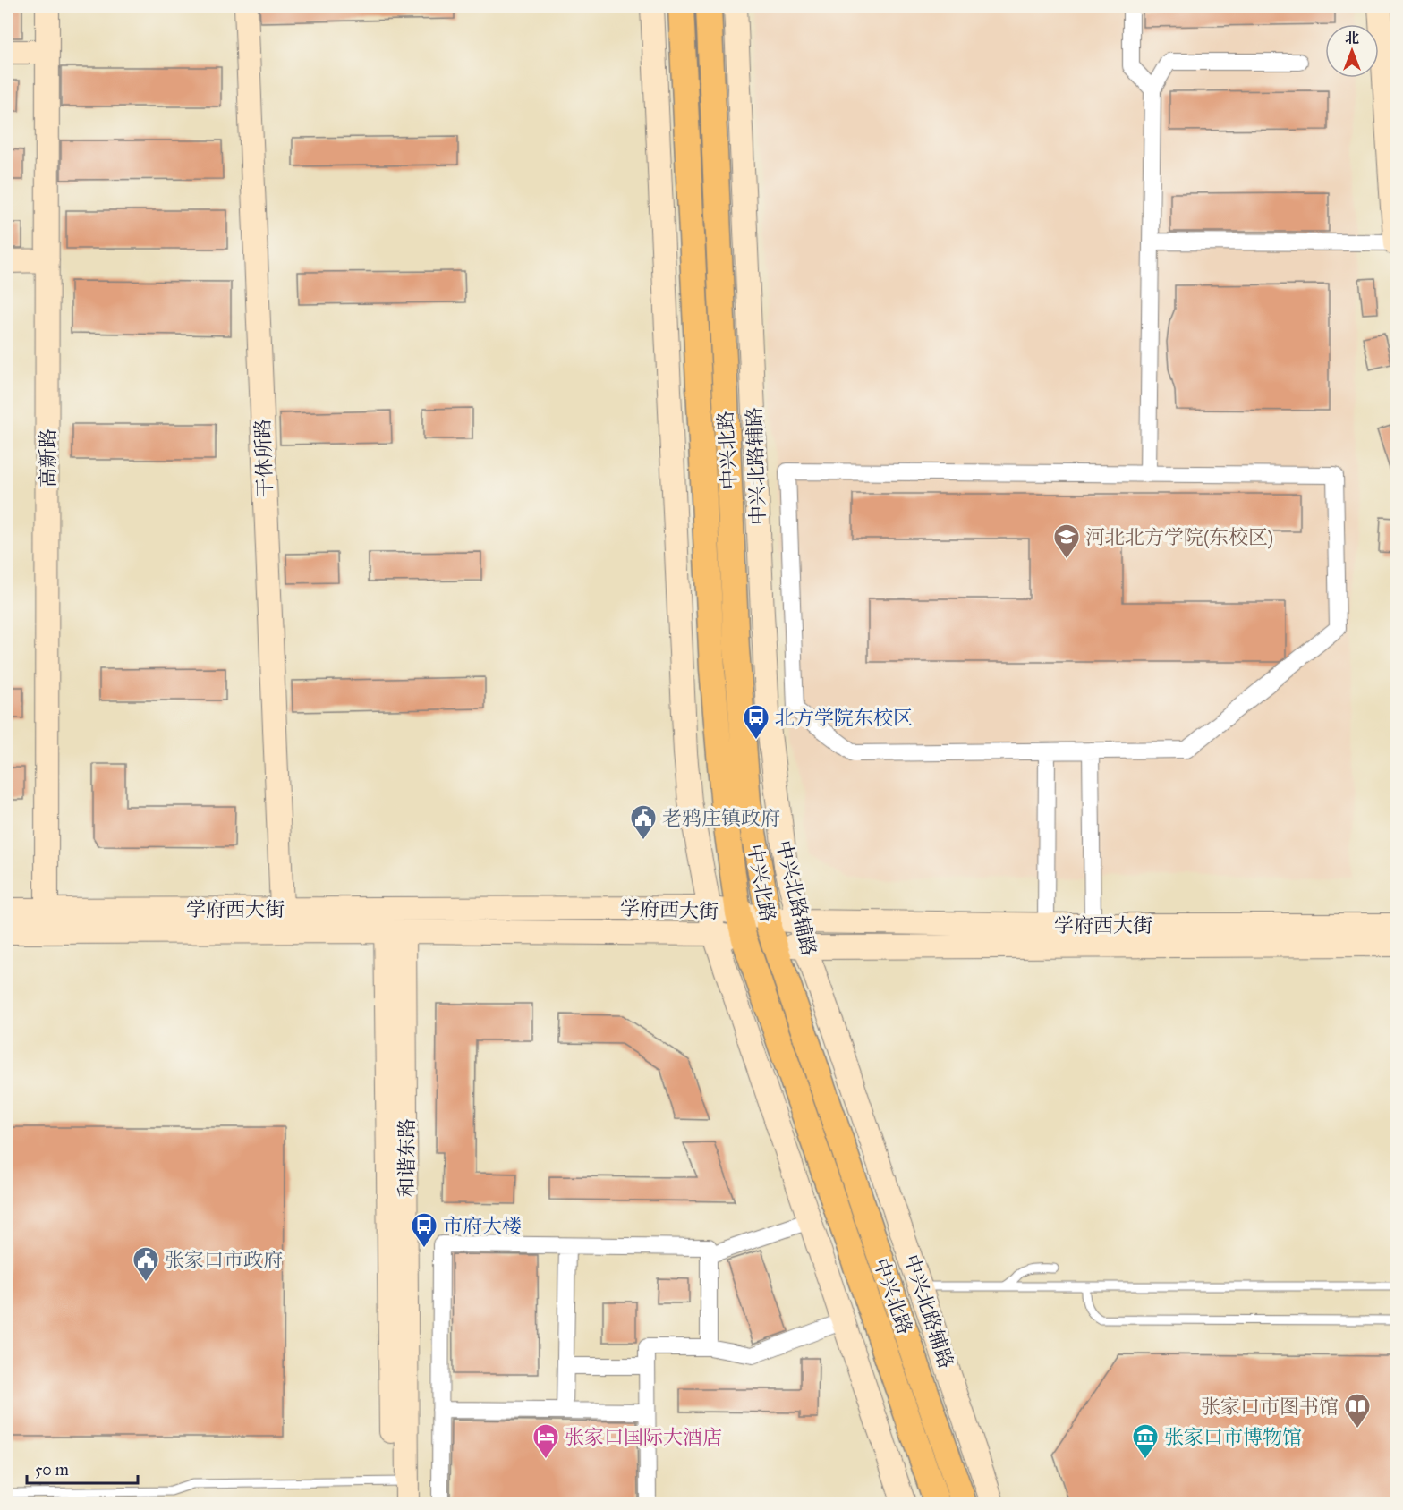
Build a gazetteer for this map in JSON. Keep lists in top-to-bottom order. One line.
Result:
{"streets":{"main road":["中兴北路"],"street":["高新路","干休所路","中兴北路辅路","学府西大街","和谐东路"]},"crossings":[["中兴北路","学府西大街"],["高新路","学府西大街"],["干休所路","学府西大街"],["中兴北路辅路","学府西大街"],["学府西大街","和谐东路"]],"places":{"school or university":["河北北方学院(东校区)"],"bus stop":["北方学院东校区","市府大楼"],"public building":["老鸦庄镇政府","张家口市政府"],"library":["张家口市图书馆"],"hotel":["张家口国际大酒店"],"museum":["张家口市博物馆"]},"scale_bar":"50 m","north":"top"}
